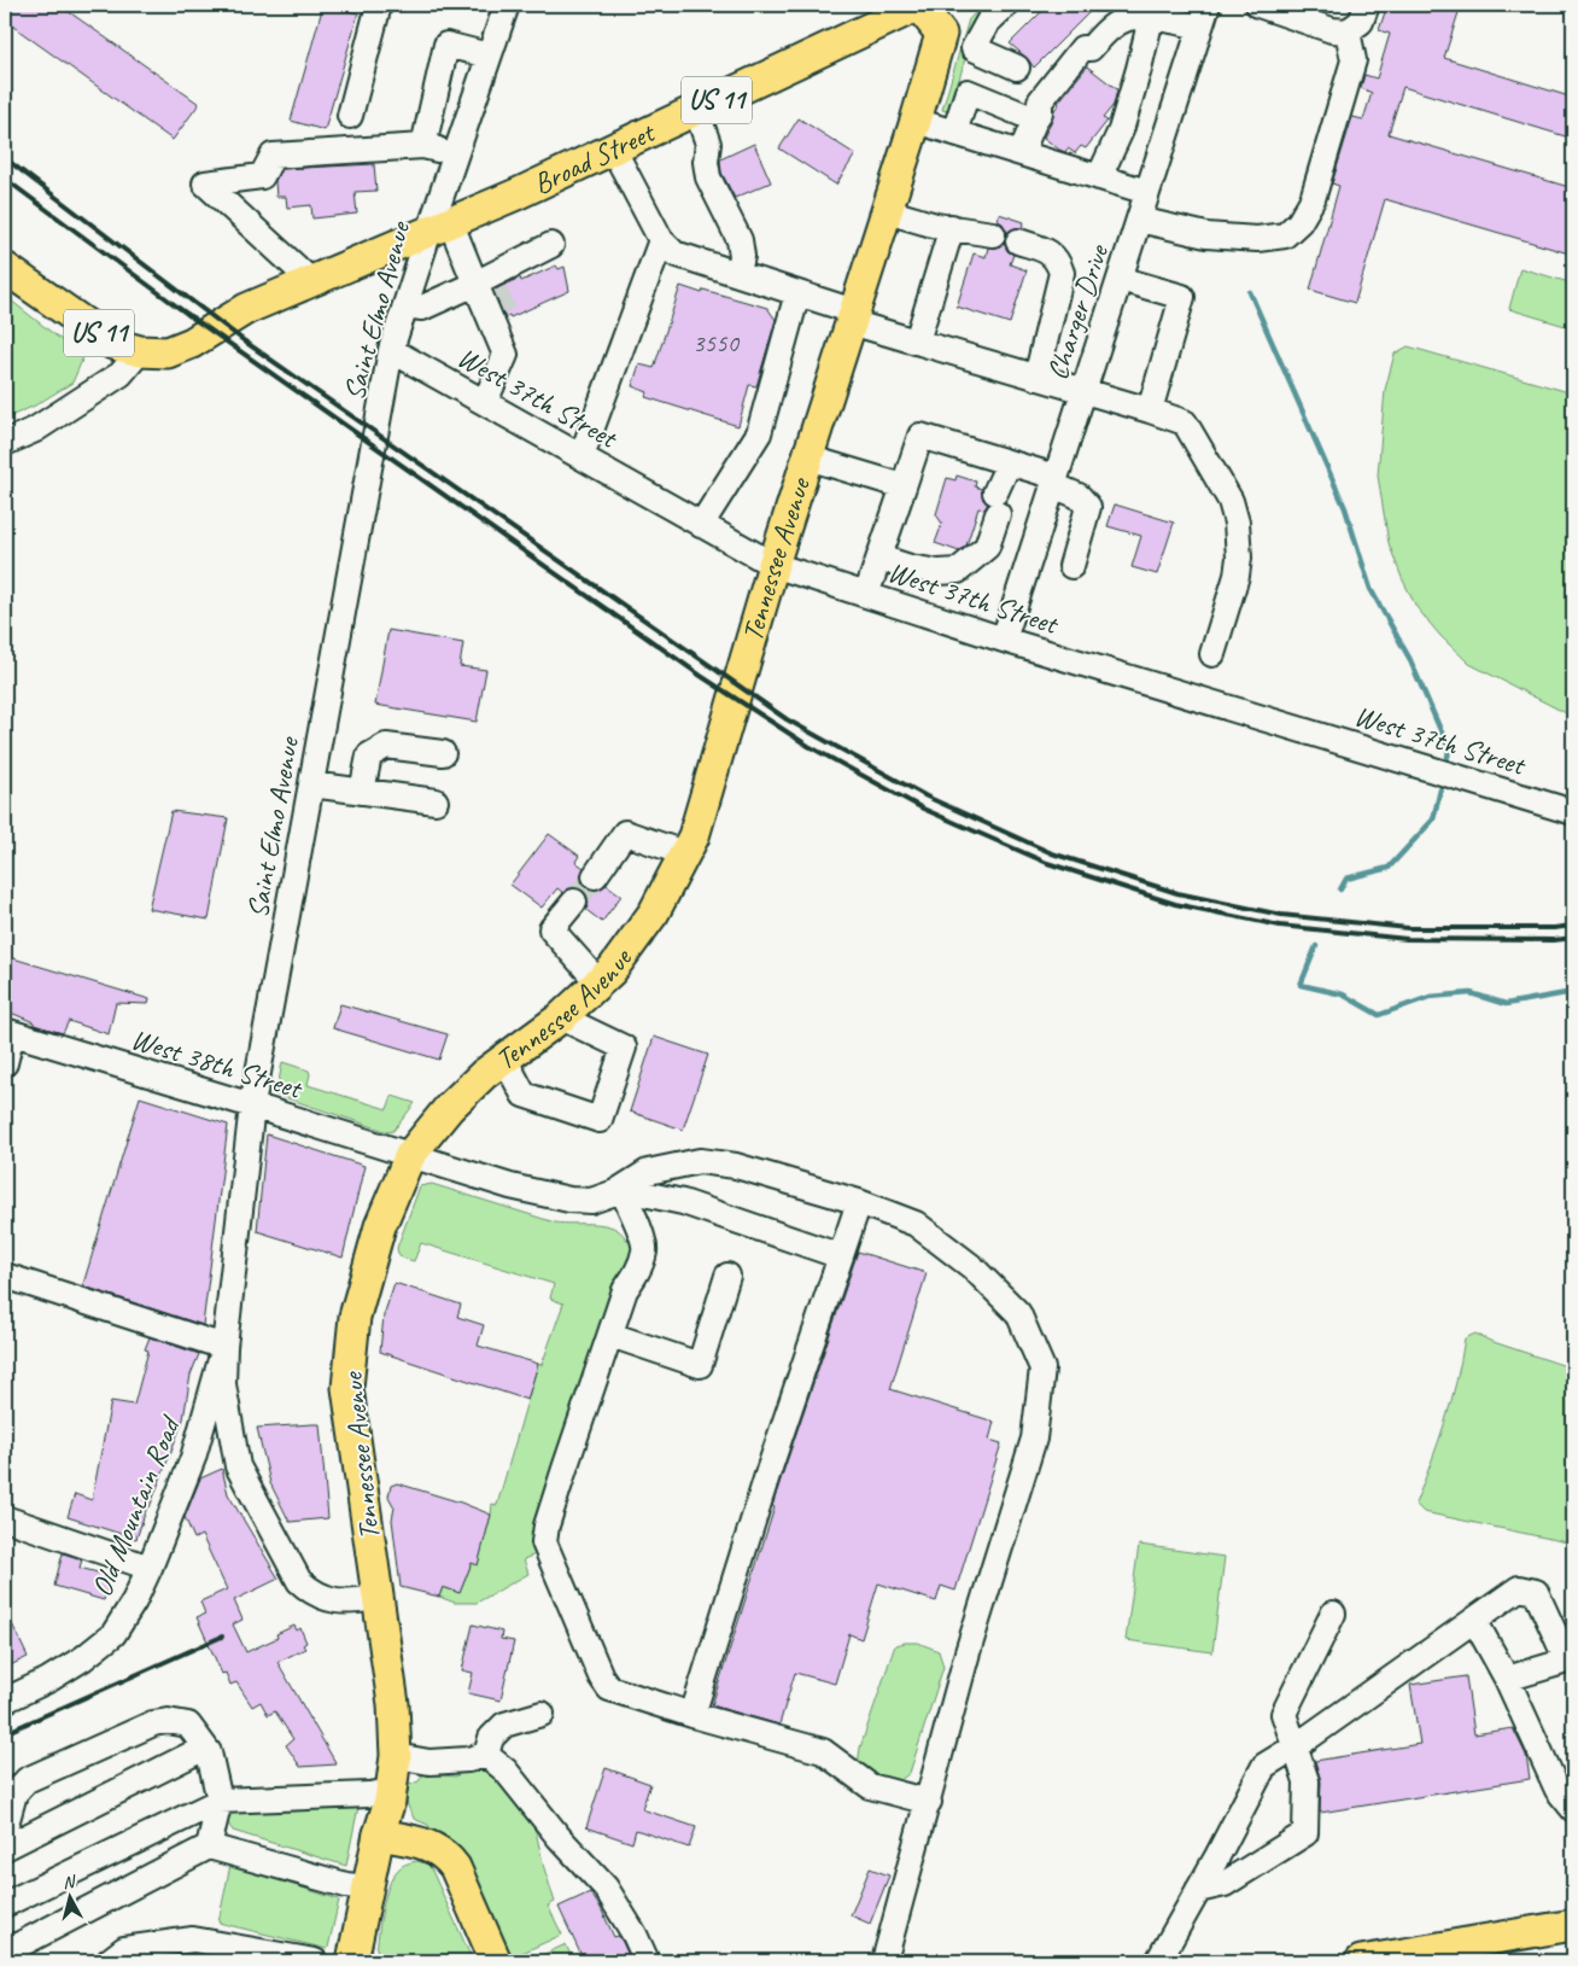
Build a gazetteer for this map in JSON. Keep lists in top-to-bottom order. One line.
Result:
{"streets":{"main road":["US 11","Broad Street","Tennessee Avenue"],"street":["Saint Elmo Avenue","Charger Drive","West 37th Street","West 38th Street","Old Mountain Road"]},"crossings":[["US 11","Broad Street"],["Broad Street","Saint Elmo Avenue"],["Broad Street","Tennessee Avenue"],["Saint Elmo Avenue","West 37th Street"],["Saint Elmo Avenue","Tennessee Avenue"],["Saint Elmo Avenue","West 38th Street"],["Saint Elmo Avenue","Old Mountain Road"],["Charger Drive","West 37th Street"],["West 37th Street","Tennessee Avenue"],["Tennessee Avenue","West 38th Street"]],"house_numbers":["3550"],"north":"top"}
